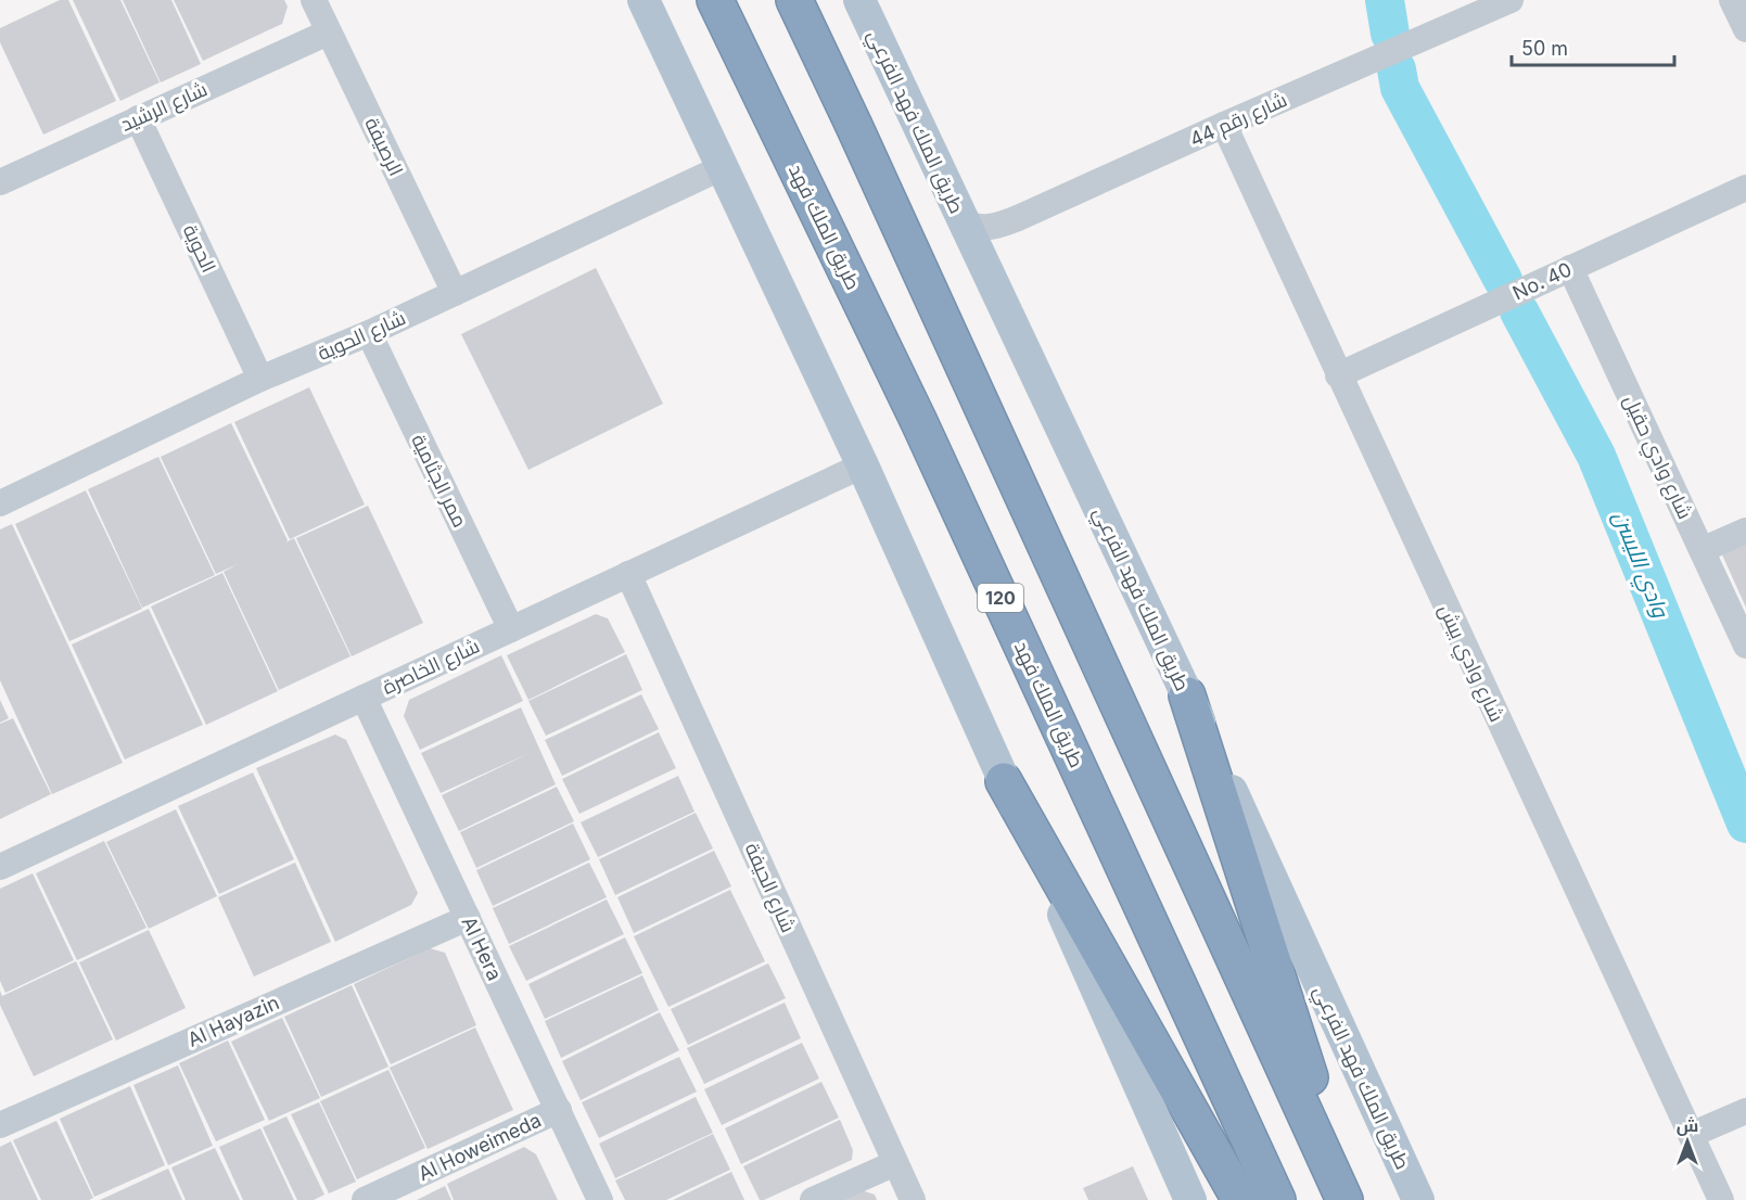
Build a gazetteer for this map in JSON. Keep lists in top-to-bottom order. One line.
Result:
{"streets":{"highway":["طريق الملك فهد","120"],"main road":["طريق الملك فهد الفرعي"],"street":["شارع الرشيد","شارع رقم 44","الرصيفة","الحوية","No. 40","شارع الحوية","شارع وادي حقيل","ممر الجثامية","شارع وادي بيش","شارع الخاصرة","شارع الحيفة","Al Hera","Al Hayazin","Al Howeimeda"]},"crossings":[["شارع الرشيد","الرصيفة"],["شارع الرشيد","الحوية"],["شارع رقم 44","طريق الملك فهد الفرعي"],["شارع رقم 44","شارع وادي بيش"],["الرصيفة","شارع الحوية"],["الحوية","شارع الحوية"],["No. 40","شارع وادي حقيل"],["No. 40","شارع وادي بيش"],["شارع الحوية","ممر الجثامية"],["ممر الجثامية","شارع الخاصرة"],["شارع الخاصرة","شارع الحيفة"],["شارع الخاصرة","Al Hera"],["Al Hera","Al Hayazin"],["Al Hera","Al Howeimeda"]],"water":["وادي الليسن"],"scale_bar":"50 m","north":"top"}
